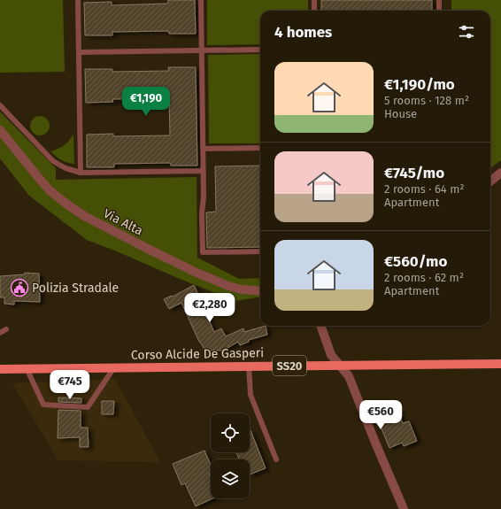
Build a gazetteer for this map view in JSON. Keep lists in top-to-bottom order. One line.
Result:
{"streets":{"main road":["Corso Alcide De Gasperi","SS20"],"street":["Via Alta"]},"places":{"public building":["Polizia Stradale"]},"page":{"heading":"4 homes","list":[{"name":"€1,190/mo","note":"5 rooms · 128 m² · House"},{"name":"€745/mo","note":"2 rooms · 64 m² · Apartment"},{"name":"€560/mo","note":"2 rooms · 62 m² · Apartment"}],"price":["€1,190","€2,280","€745","€560"]}}
